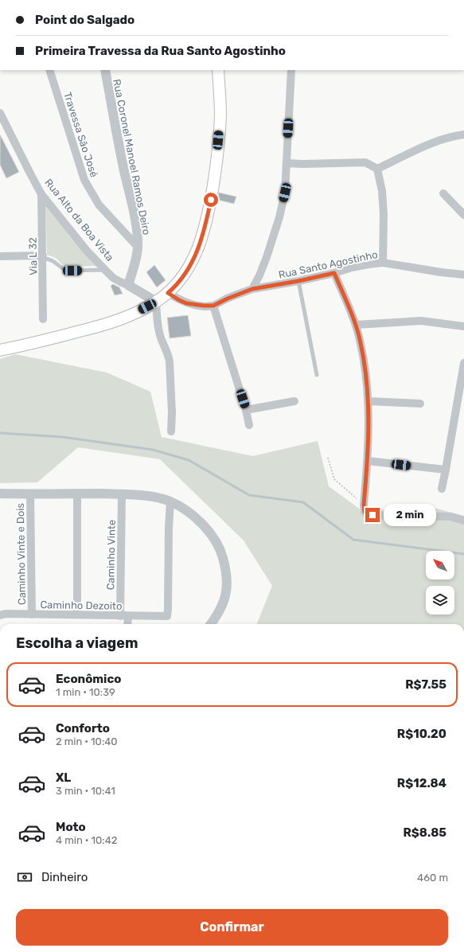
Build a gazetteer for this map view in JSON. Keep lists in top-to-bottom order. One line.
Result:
{"streets":{"street":["Travessa São José","Rua Coronel Manoel Ramos Deiro","Rua Alto da Boa Vista","Via L 32","Rua Santo Agostinho","Caminho Vinte e Dois","Caminho Vinte","Caminho Dezoito"]},"crossings":[["Travessa São José","Rua Coronel Manoel Ramos Deiro"],["Rua Coronel Manoel Ramos Deiro","Rua Alto da Boa Vista"],["Rua Alto da Boa Vista","Via L 32"],["Caminho Vinte e Dois","Caminho Dezoito"],["Caminho Vinte","Caminho Dezoito"]],"north":"top left","page":{"banner":["Point do Salgado","Primeira Travessa da Rua Santo Agostinho"],"bubble":"2 min","heading":"Escolha a viagem","list":[{"name":"Econômico","note":"1 min · 10:39","value":"R$7.55"},{"name":"Conforto","note":"2 min · 10:40","value":"R$10.20"},{"name":"XL","note":"3 min · 10:41","value":"R$12.84"},{"name":"Moto","note":"4 min · 10:42","value":"R$8.85"}],"pay":["Dinheiro","460 m"],"buttons":"Confirmar"}}
